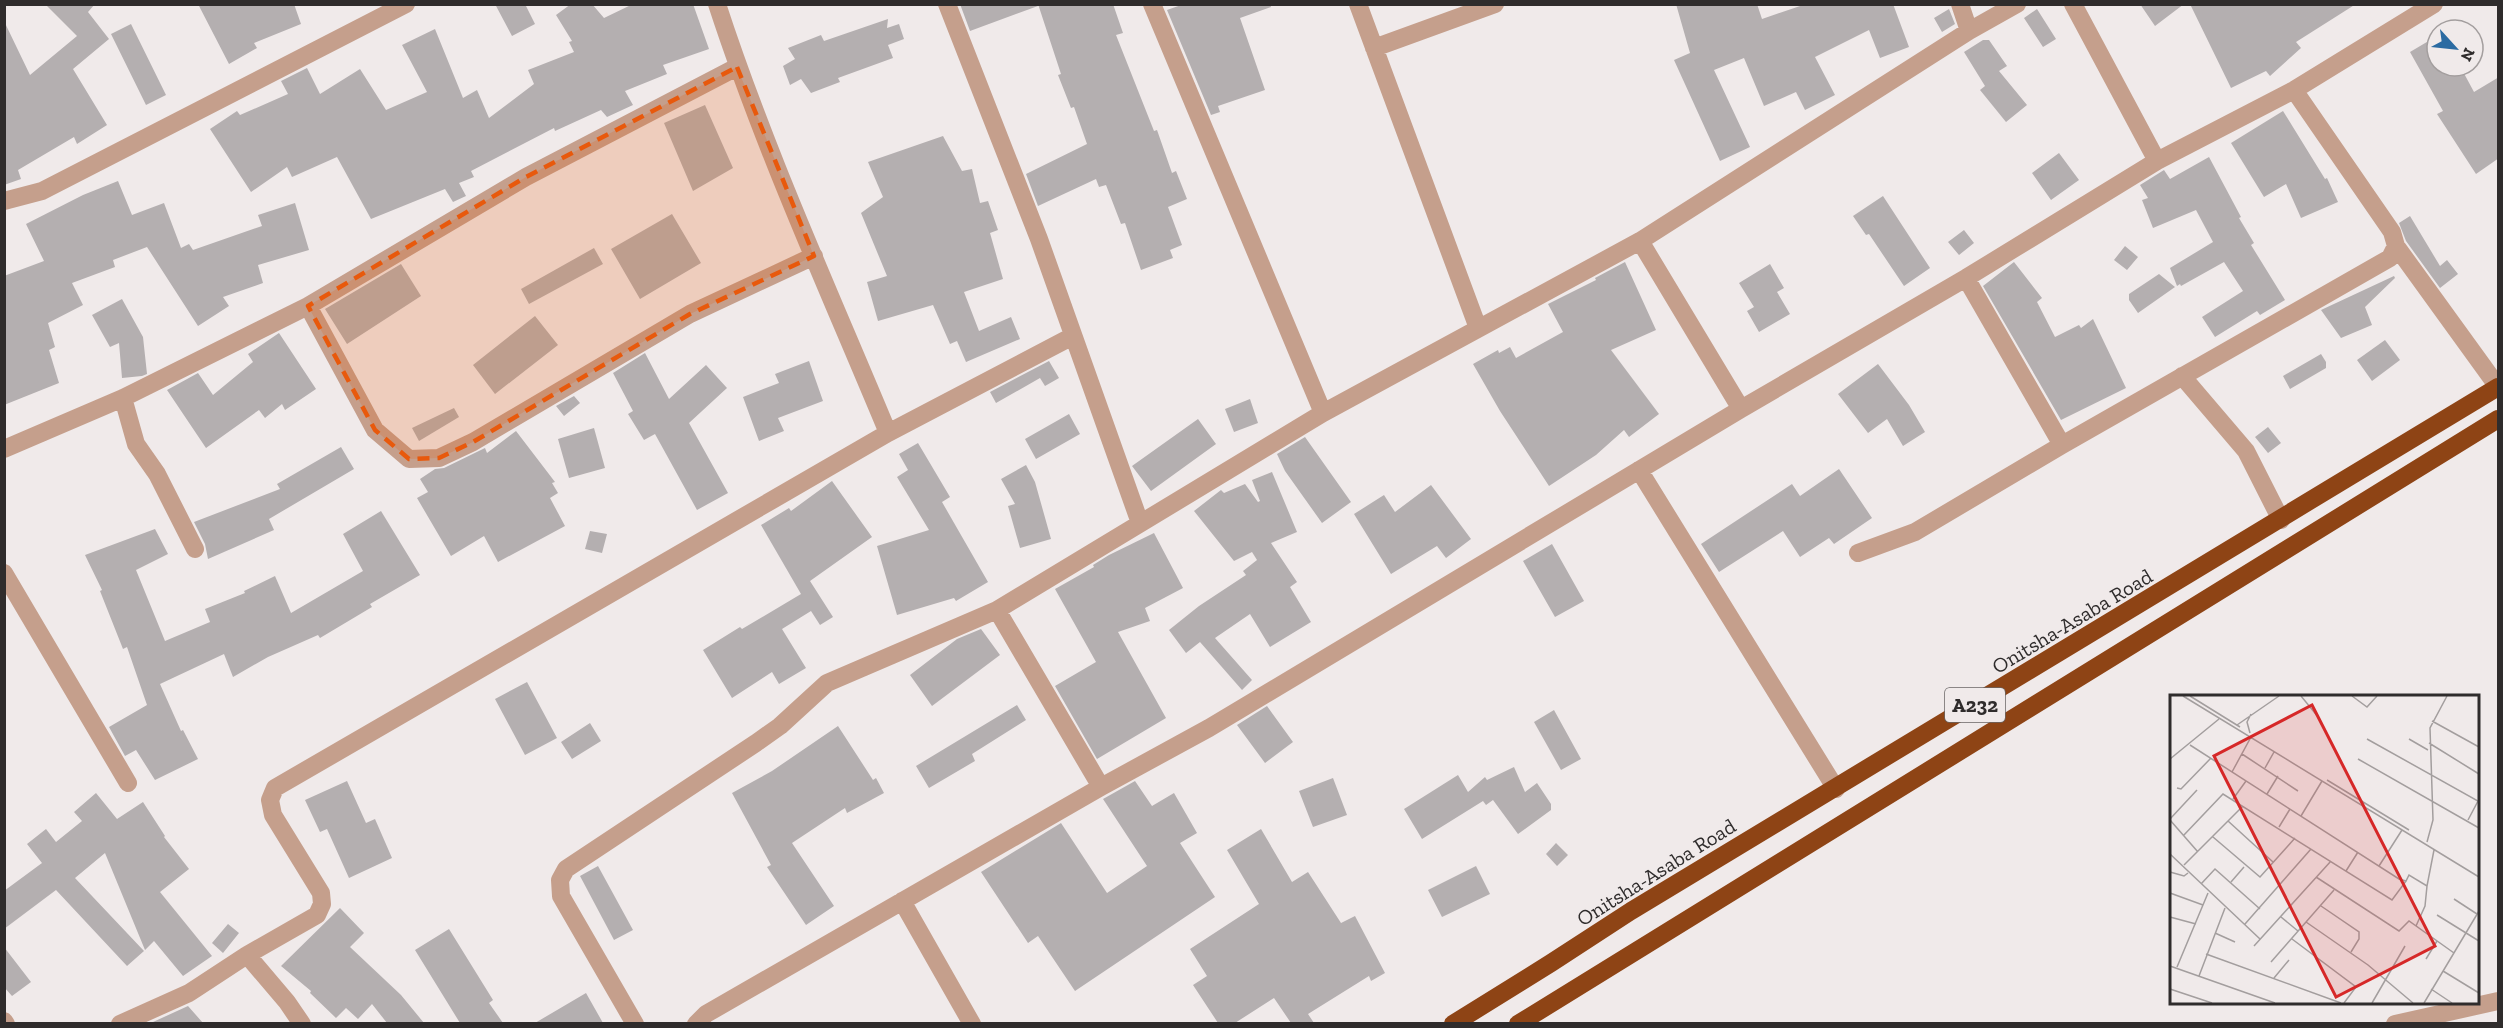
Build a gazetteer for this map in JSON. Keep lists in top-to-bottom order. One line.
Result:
{"streets":{"highway":["Onitsha-Asaba Road","A232"]},"north":"bottom right"}
